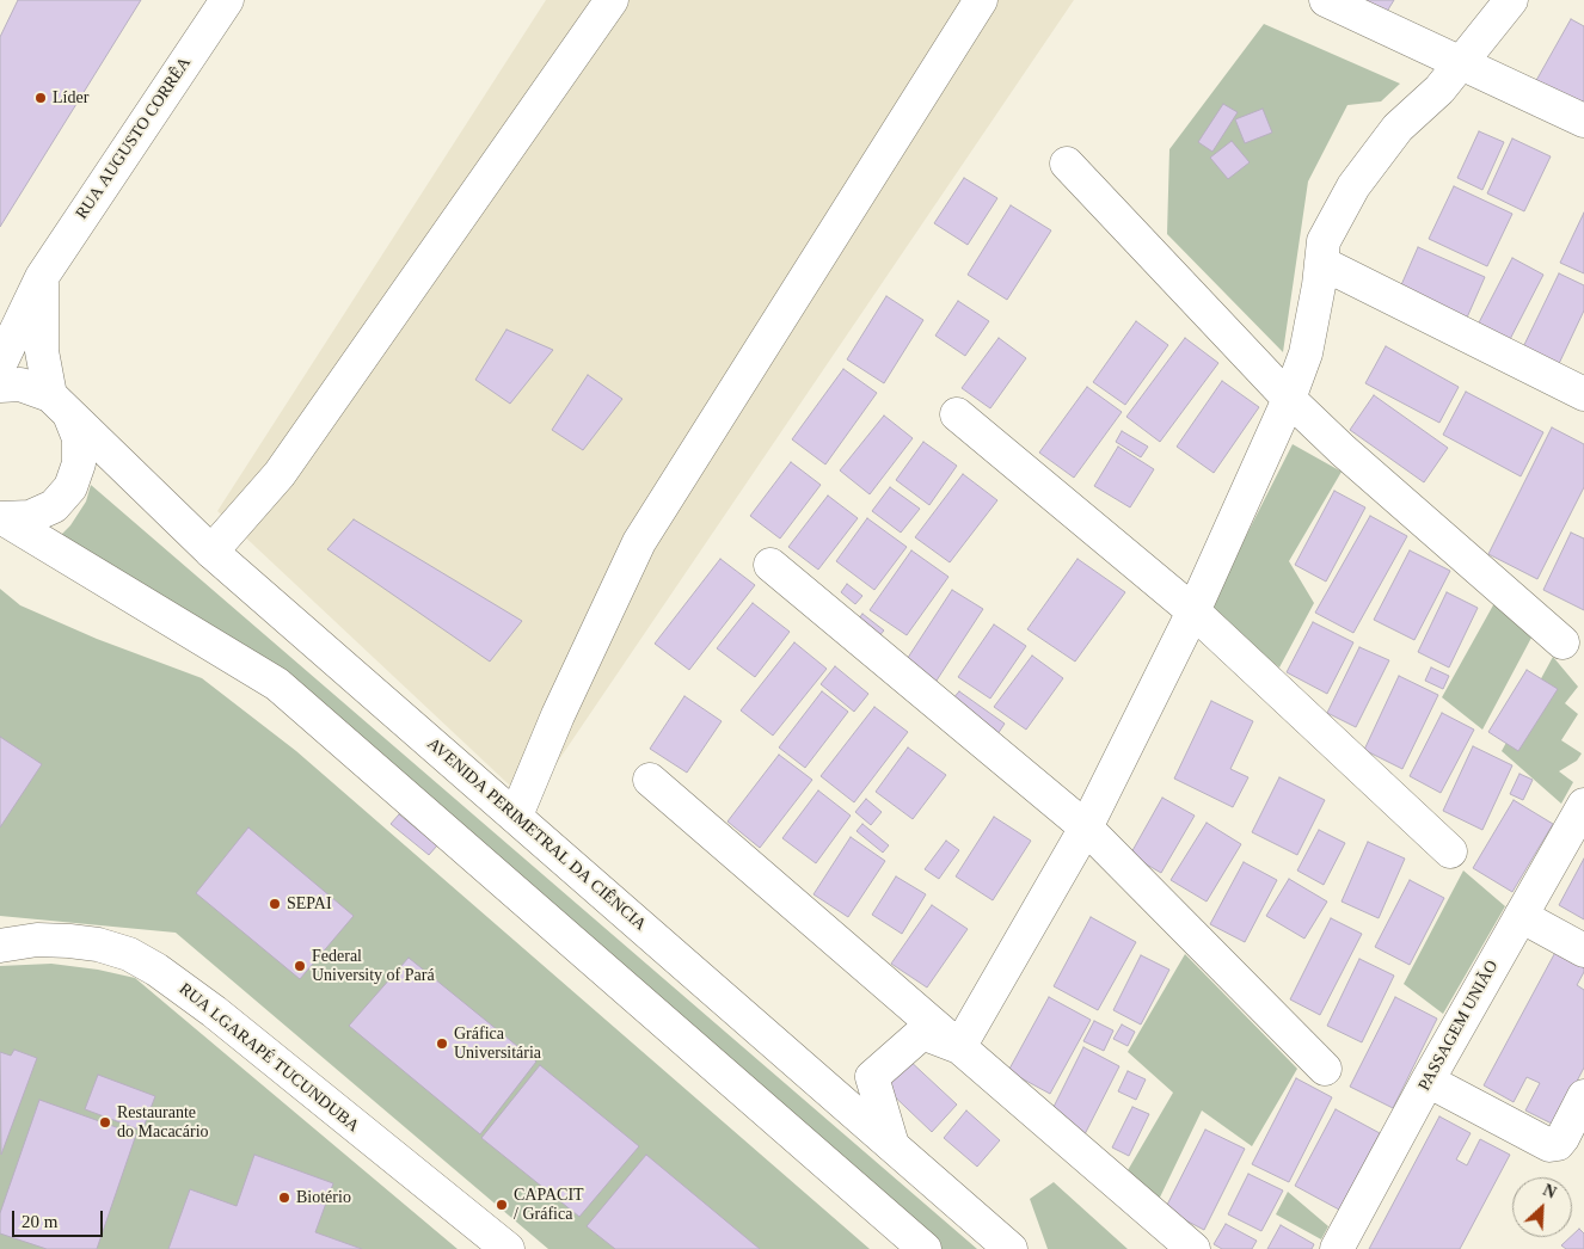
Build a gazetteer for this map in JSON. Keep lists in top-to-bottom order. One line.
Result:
{"streets":{"street":["RUA AUGUSTO CORRÊA","AVENIDA PERIMETRAL DA CIÊNCIA","PASSAGEM UNIÃO","RUA LGARAPÉ TUCUNDUBA"]},"places":["Líder","SEPAI","Federal University of Pará","Gráfica Universitária","Restaurante do Macacário","Biotério","CAPACIT / Gráfica"],"scale_bar":"20 m","north":"top right"}
